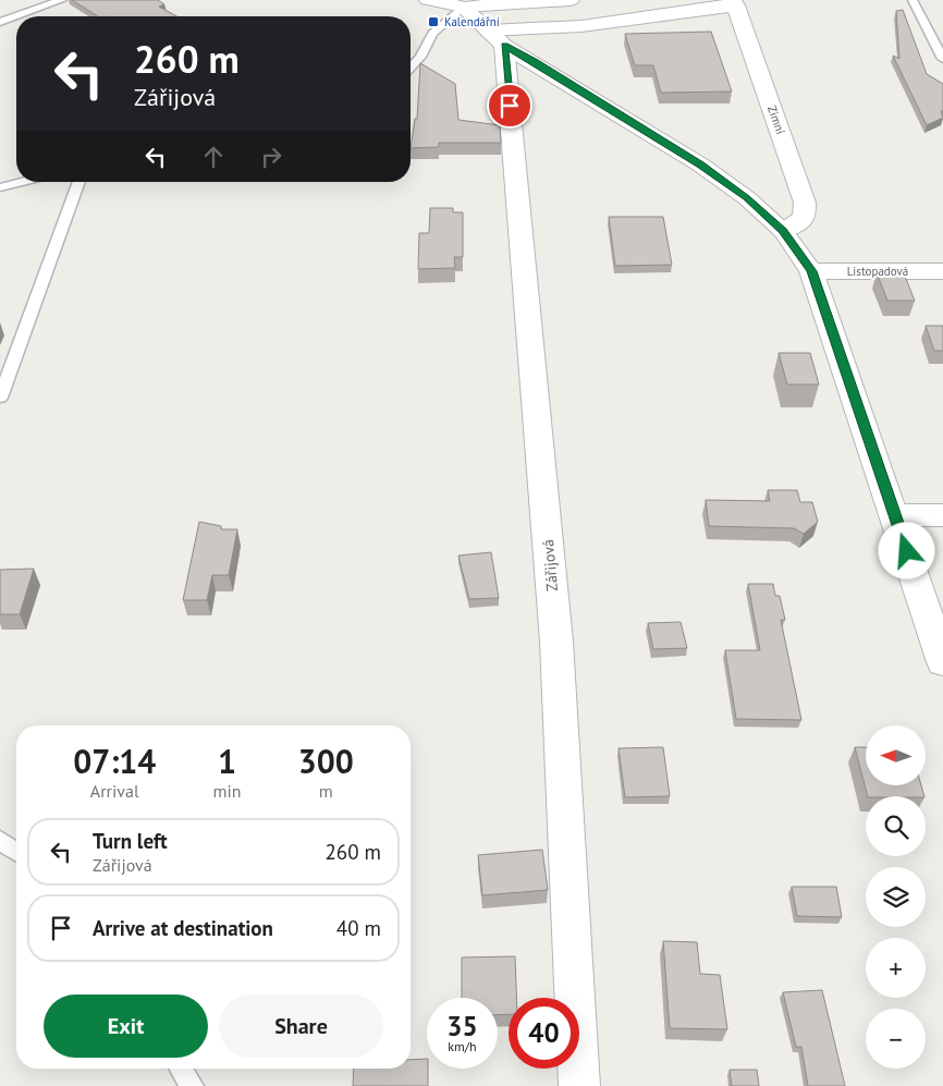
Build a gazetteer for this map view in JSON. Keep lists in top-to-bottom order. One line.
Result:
{"streets":{"street":["Zimní","Listopadová","Zářijová"]},"places":{"transit":["Kalendářní"]},"north":"left","page":{"turn":["260 m","Zářijová"],"map_buttons":["+","−"],"eta":["07:14","Arrival","1","min","300","m"],"list":[{"name":"Turn left","note":"Zářijová","value":"260 m"},{"name":"Arrive at destination","value":"40 m"}],"buttons":["Exit","Share"],"speed":"35 km/h","limit":"40"}}
